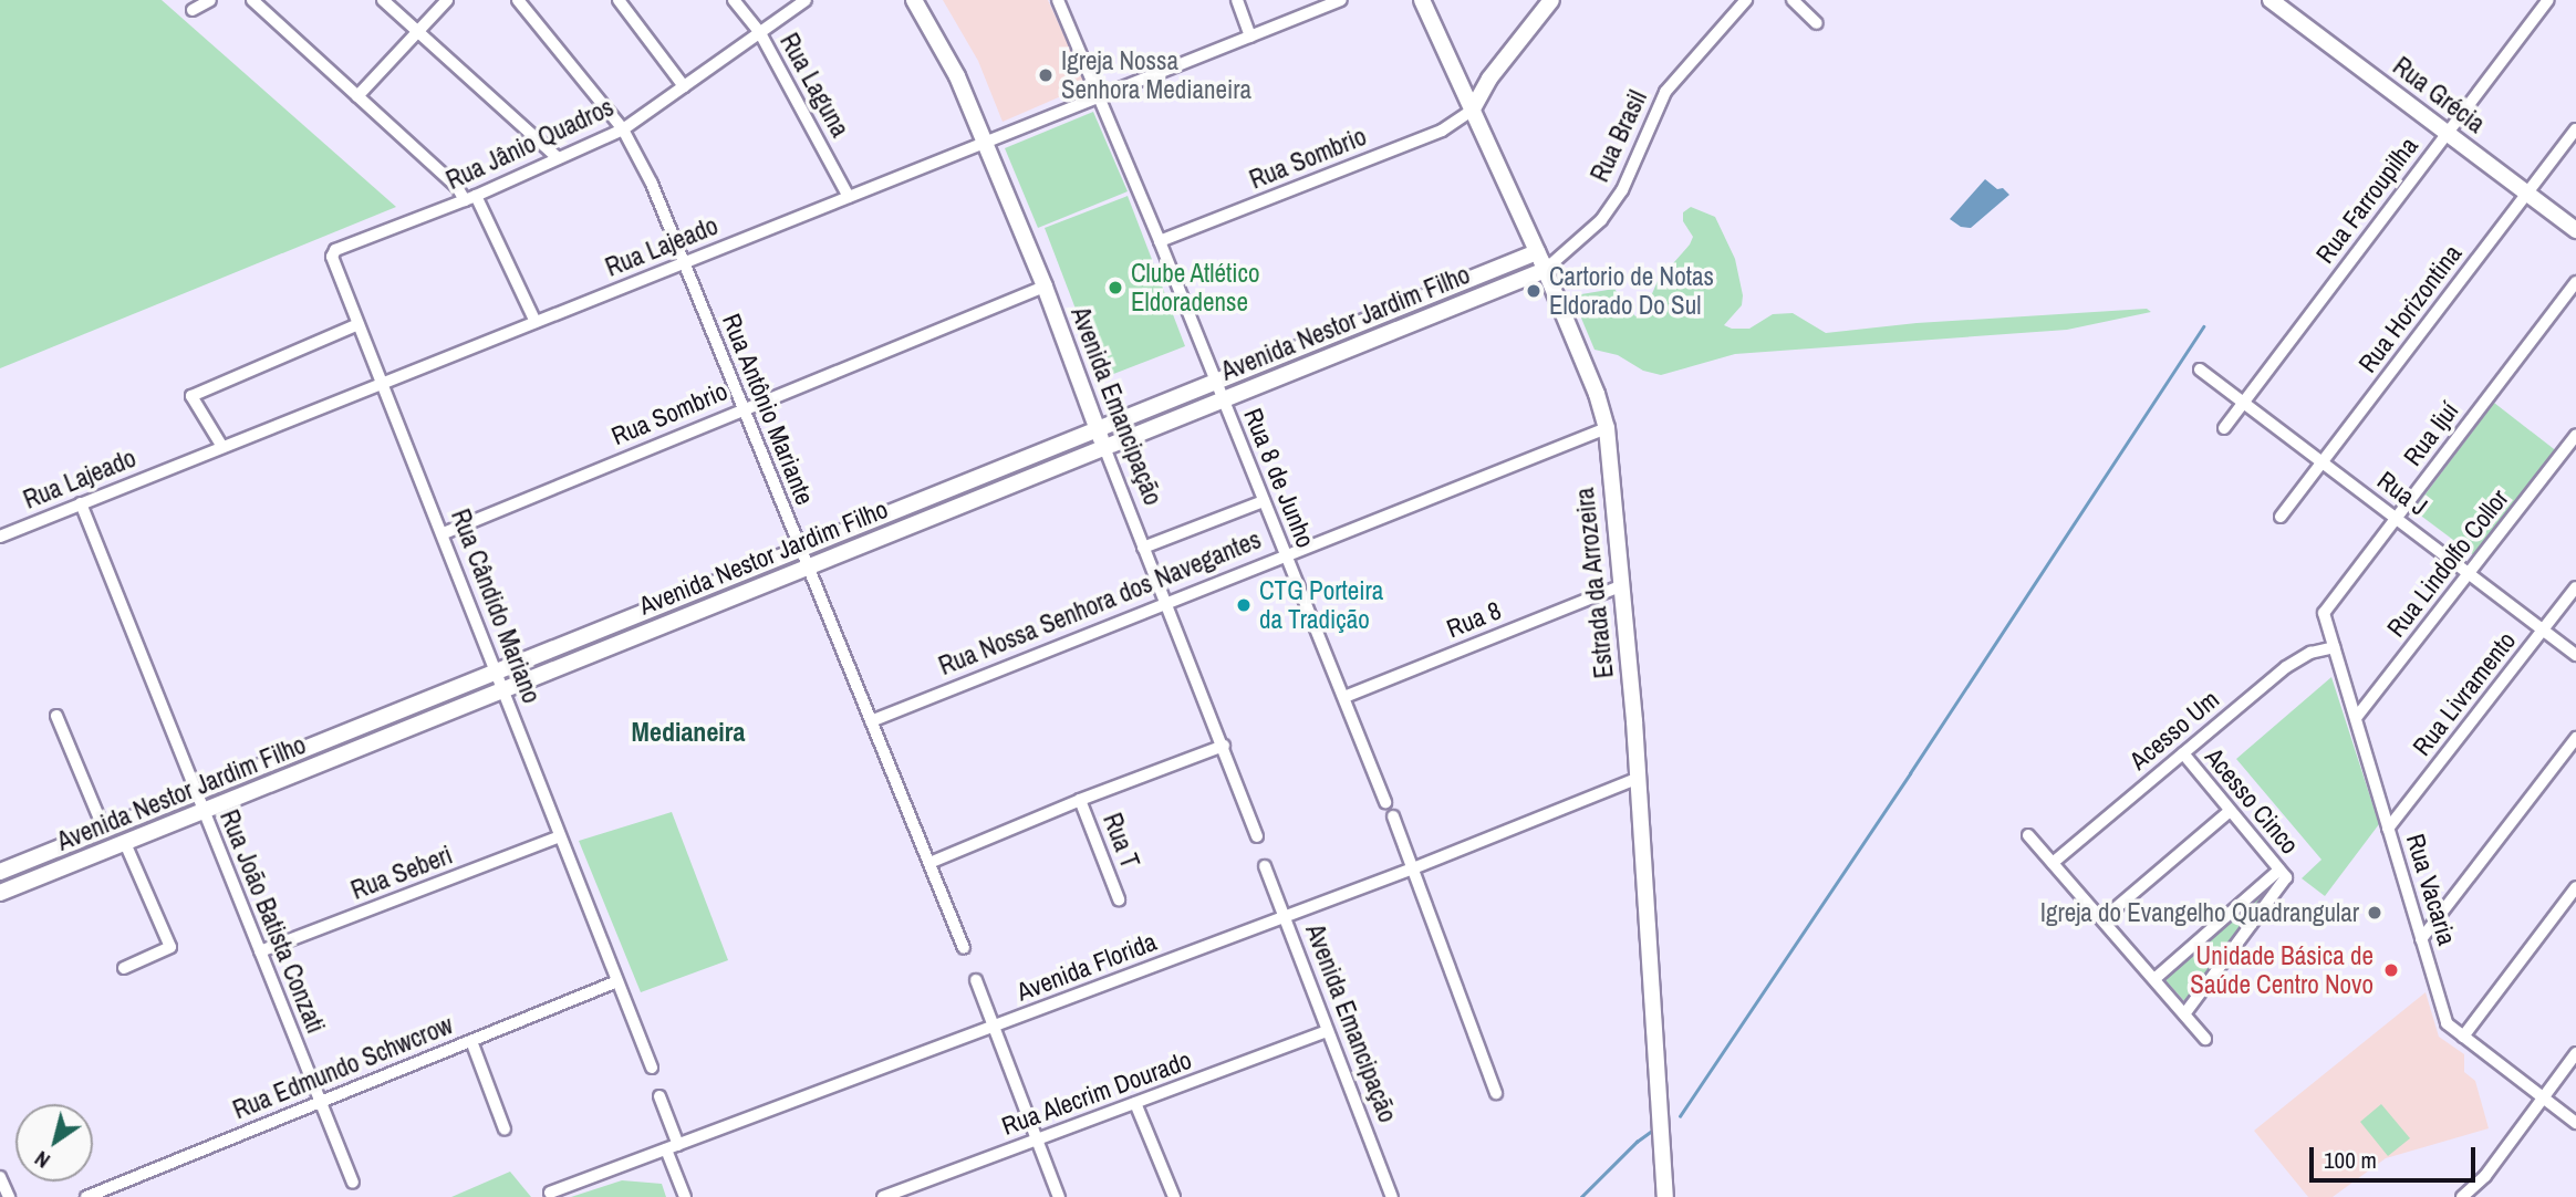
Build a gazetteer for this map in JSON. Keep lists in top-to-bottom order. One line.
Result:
{"streets":{"main road":["Rua Grécia","Avenida Nestor Jardim Filho","Avenida Emancipação","Estrada da Arrozeira"],"street":["Rua Laguna","Rua Brasil","Rua Jânio Quadros","Rua Sombrio","Rua Farroupilha","Rua Lajeado","Rua Horizontina","Rua Antônio Mariante","Rua Ijuí","Rua 8 de Junho","Rua J","Rua Lindolfo Collor","Rua Nossa Senhora dos Navegantes","Rua Cândido Mariano","Rua 8","Rua Livramento","Acesso Um","Acesso Cinco","Rua T","Rua Seberi","Rua Vacaria","Rua João Batista Conzati","Avenida Florida","Rua Edmundo Schwcrow","Rua Alecrim Dourado"]},"crossings":[["Rua Laguna","Rua Jânio Quadros"],["Rua Laguna","Rua Lajeado"],["Rua Grécia","Rua Farroupilha"],["Rua Grécia","Rua Horizontina"],["Rua Brasil","Avenida Nestor Jardim Filho"],["Rua Brasil","Estrada da Arrozeira"],["Rua Jânio Quadros","Rua Antônio Mariante"],["Rua Jânio Quadros","Rua Cândido Mariano"],["Rua Sombrio","Avenida Emancipação"],["Rua Sombrio","Rua Antônio Mariante"],["Rua Sombrio","Rua 8 de Junho"],["Rua Sombrio","Estrada da Arrozeira"],["Rua Sombrio","Rua Cândido Mariano"],["Rua Farroupilha","Rua J"],["Rua Lajeado","Avenida Emancipação"],["Rua Lajeado","Rua Antônio Mariante"],["Rua Lajeado","Rua 8 de Junho"],["Rua Lajeado","Rua Cândido Mariano"],["Rua Lajeado","Rua João Batista Conzati"],["Rua Horizontina","Rua J"],["Avenida Nestor Jardim Filho","Avenida Emancipação"],["Avenida Nestor Jardim Filho","Rua Antônio Mariante"],["Avenida Nestor Jardim Filho","Rua 8 de Junho"],["Avenida Nestor Jardim Filho","Estrada da Arrozeira"],["Avenida Nestor Jardim Filho","Rua Cândido Mariano"],["Avenida Nestor Jardim Filho","Rua João Batista Conzati"],["Avenida Emancipação","Rua Nossa Senhora dos Navegantes"],["Avenida Emancipação","Avenida Florida"],["Avenida Emancipação","Rua Alecrim Dourado"],["Rua Antônio Mariante","Rua Nossa Senhora dos Navegantes"],["Rua Ijuí","Rua J"],["Rua Ijuí","Rua Vacaria"],["Rua 8 de Junho","Rua Nossa Senhora dos Navegantes"],["Rua 8 de Junho","Rua 8"],["Rua J","Rua Lindolfo Collor"],["Rua J","Rua Livramento"],["Rua Lindolfo Collor","Rua Vacaria"],["Estrada da Arrozeira","Rua Nossa Senhora dos Navegantes"],["Estrada da Arrozeira","Rua 8"],["Estrada da Arrozeira","Avenida Florida"],["Rua Cândido Mariano","Rua Seberi"],["Rua Cândido Mariano","Rua Edmundo Schwcrow"],["Rua Livramento","Rua Vacaria"],["Acesso Um","Acesso Cinco"],["Acesso Um","Rua Vacaria"],["Rua Seberi","Rua João Batista Conzati"],["Rua João Batista Conzati","Rua Edmundo Schwcrow"]],"districts":["Medianeira"],"places":["Igreja Nossa Senhora Medianeira","Clube Atlético Eldoradense","Cartorio de Notas Eldorado Do Sul","CTG Porteira da Tradição","Igreja do Evangelho Quadrangular","Unidade Básica de Saúde Centro Novo"],"scale_bar":"100 m","north":"bottom left"}
